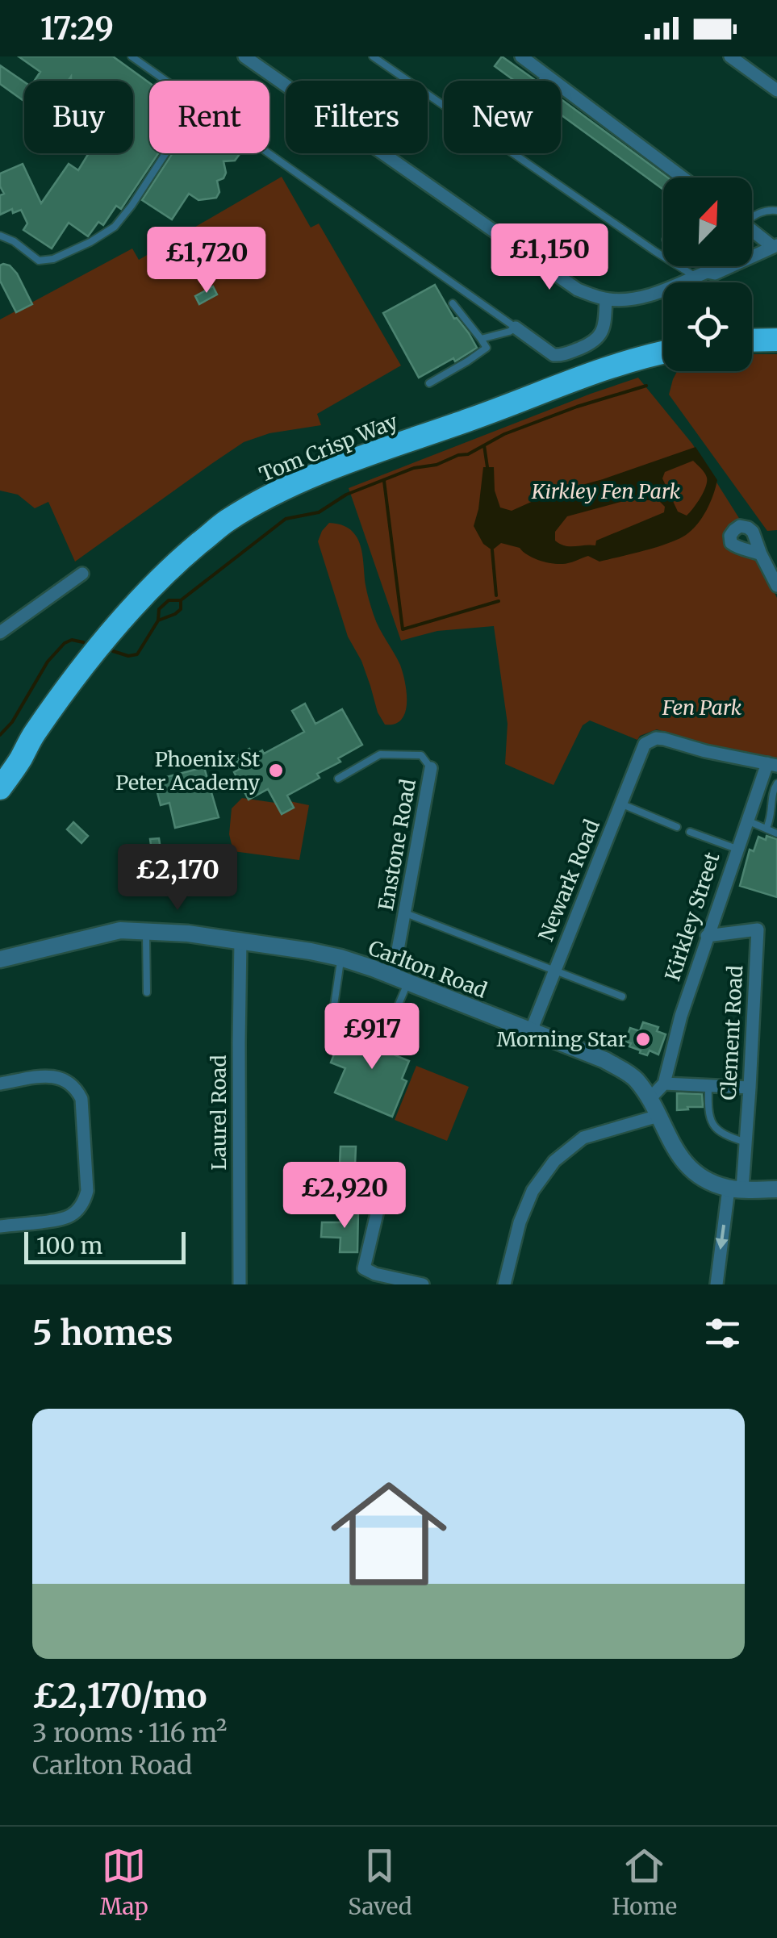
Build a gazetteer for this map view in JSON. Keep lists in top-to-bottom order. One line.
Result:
{"streets":{"highway":["Tom Crisp Way"],"street":["Enstone Road","Newark Road","Kirkley Street","Carlton Road","Clement Road","Laurel Road"]},"crossings":[["Enstone Road","Carlton Road"],["Newark Road","Kirkley Street"],["Newark Road","Carlton Road"],["Kirkley Street","Clement Road"],["Carlton Road","Clement Road"],["Carlton Road","Laurel Road"]],"parks":["Kirkley Fen Park","Fen Park"],"places":["Phoenix St Peter Academy","Morning Star"],"scale_bar":"100 m","north":"top right","page":{"status":"17:29","chip":["Buy","Rent","Filters","New"],"price":["£1,150","£1,720","£2,170","£917","£2,920"],"scale":"100 m","heading":"5 homes","list":[{"name":"£2,170/mo","note":"3 rooms · 116 m² · Carlton Road"}],"tabs":["Map","Saved","Home"]}}
